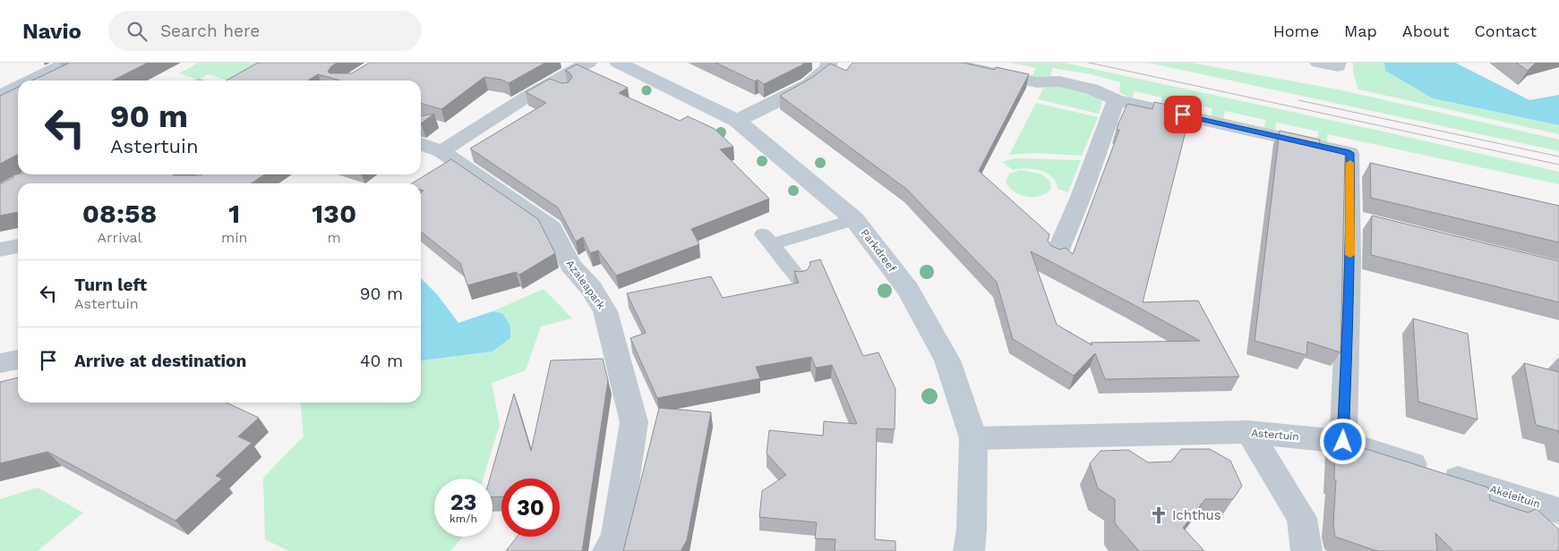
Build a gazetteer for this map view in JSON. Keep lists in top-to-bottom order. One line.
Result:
{"streets":{"street":["Parkdreef","Azaleapark","Astertuin","Akeleituin"]},"crossings":[["Parkdreef","Astertuin"],["Astertuin","Akeleituin"]],"places":{"church":["Ichthus"]},"page":{"header":"Navio","search":"Search here","nav":["Home","Map","About","Contact"],"turn":["90 m","Astertuin"],"eta":["08:58","Arrival","1","min","130","m"],"list":[{"name":"Turn left","note":"Astertuin","value":"90 m"},{"name":"Arrive at destination","value":"40 m"}],"speed":"23 km/h","limit":"30"}}
